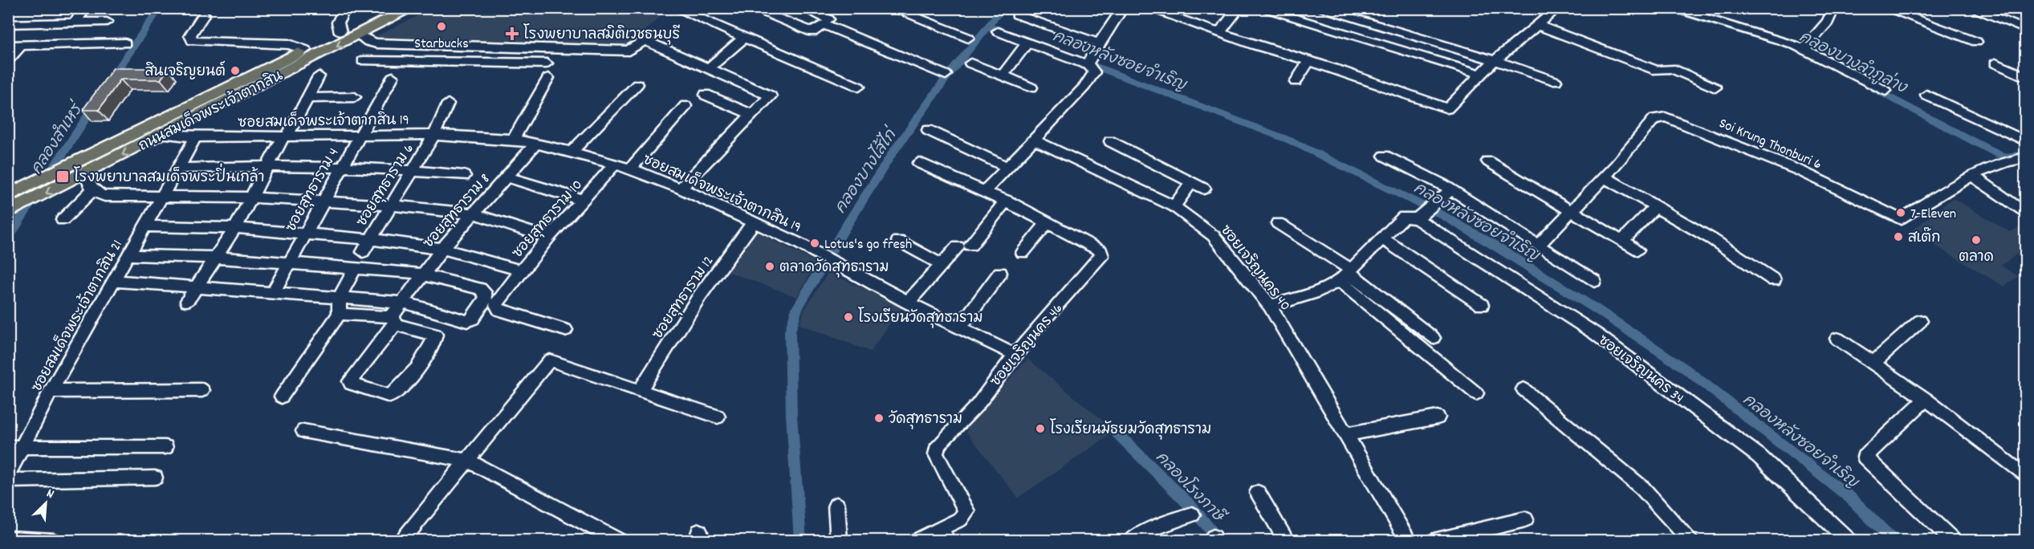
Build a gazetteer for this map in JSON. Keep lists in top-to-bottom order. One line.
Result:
{"streets":{"main road":["ถนนสมเด็จพระเจ้าตากสิน"],"street":["ซอยสมเด็จพระเจ้าตากสิน 19","Soi Krung Thonburi 6","ซอยสุทธาราม 6","ซอยสุทธาราม 4","ซอยสุทธาราม 8","ซอยสุทธาราม 10","ซอยเจริญนคร 40","ซอยสุทธาราม 12","ซอยสมเด็จพระเจ้าตากสิน 21","ซอยเจริญนคร 46","ซอยเจริญนคร 34"]},"crossings":[["ถนนสมเด็จพระเจ้าตากสิน","ซอยสมเด็จพระเจ้าตากสิน 19"],["ซอยสมเด็จพระเจ้าตากสิน 19","ซอยสุทธาราม 6"],["ซอยสมเด็จพระเจ้าตากสิน 19","ซอยสุทธาราม 4"],["ซอยสมเด็จพระเจ้าตากสิน 19","ซอยสุทธาราม 8"],["ซอยสมเด็จพระเจ้าตากสิน 19","ซอยสุทธาราม 10"],["ซอยสมเด็จพระเจ้าตากสิน 19","ซอยสุทธาราม 12"],["ซอยสมเด็จพระเจ้าตากสิน 19","ซอยสมเด็จพระเจ้าตากสิน 21"],["ซอยสมเด็จพระเจ้าตากสิน 19","ซอยเจริญนคร 46"]],"water":["คลองหลังซอยจำเริญ","คลองบางลำภูล่าง","คลองสำเหร่","คลองบางไส้ไก่","คลองโรงภาษี"],"places":{"other":["Starbucks","สินเจริญยนต์","7-Eleven","สเต๊ก","ตลาด","Lotus's go fresh","ตลาดวัดสุทธาราม","โรงเรียนวัดสุทธาราม","วัดสุทธาราม","โรงเรียนมัธยมวัดสุทธาราม"],"health":["โรงพยาบาลสมิติเวชธนบุรี"],"transit":["โรงพยาบาลสมเด็จพระปิ่นเกล้า"]},"north":"top right"}
